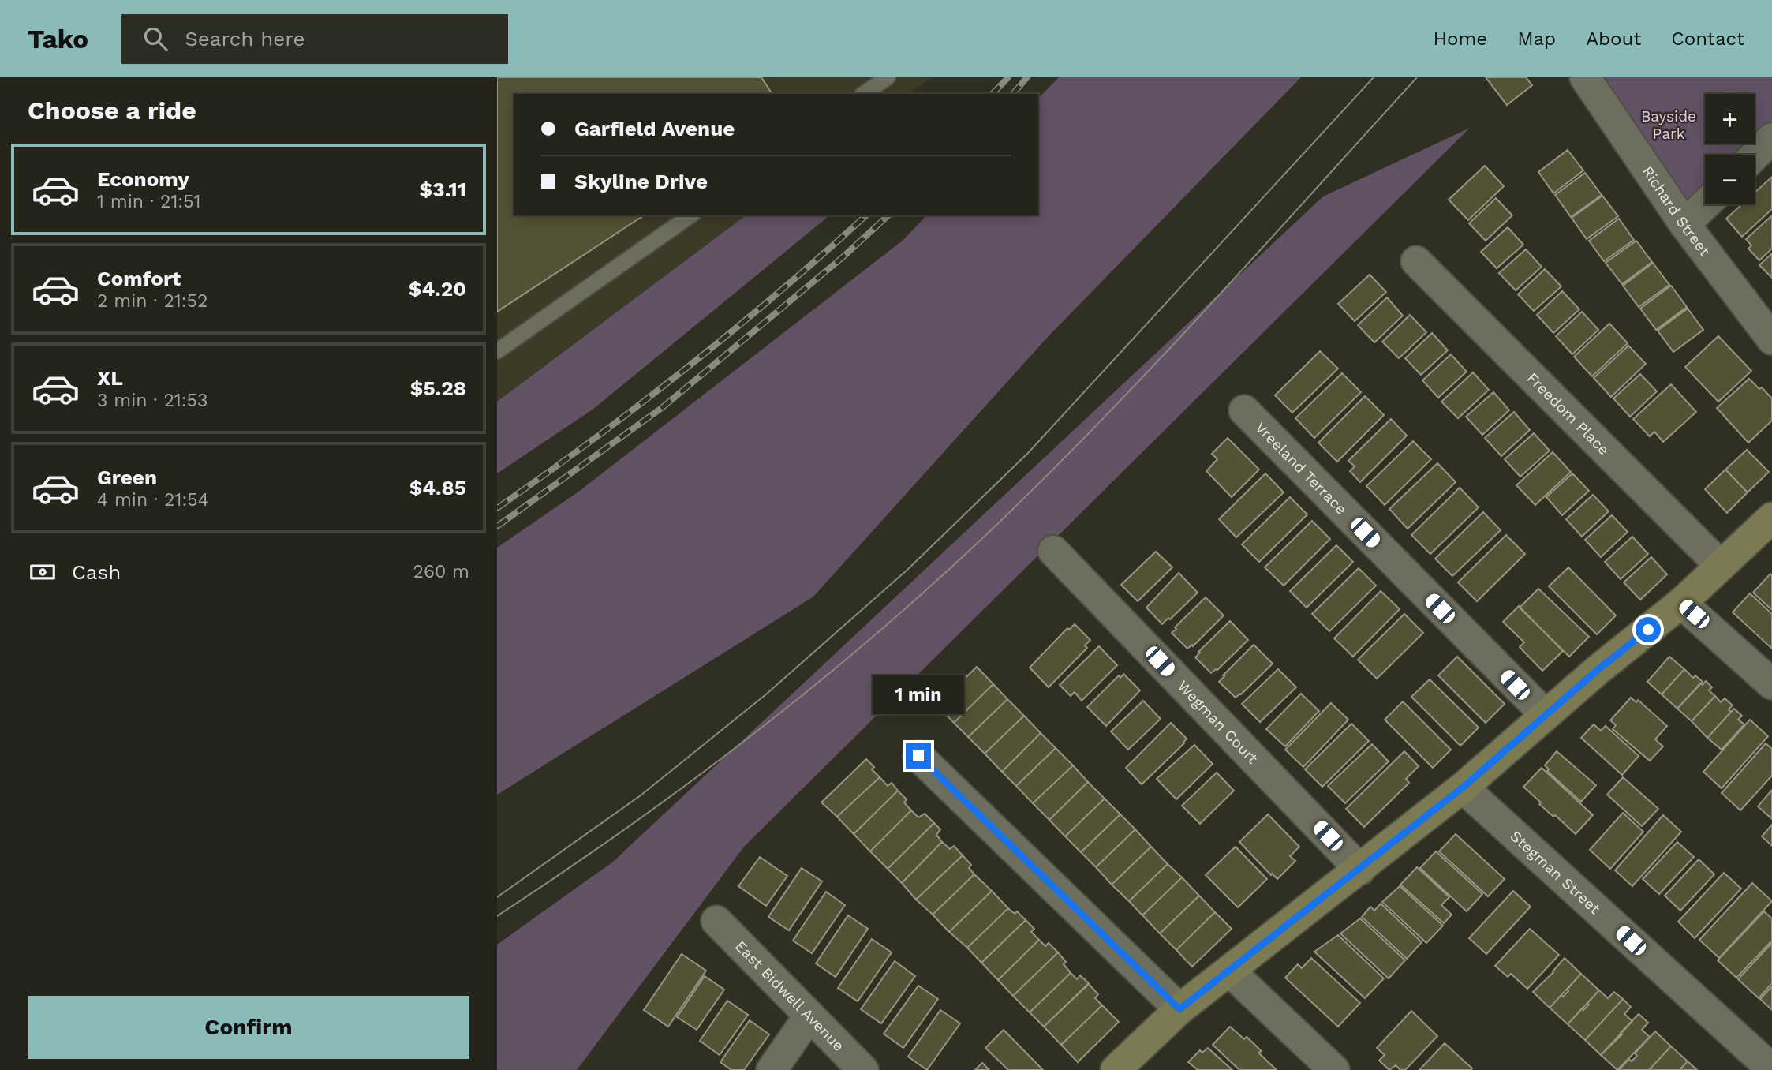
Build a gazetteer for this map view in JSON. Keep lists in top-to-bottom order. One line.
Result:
{"streets":{"street":["Richard Street","Freedom Place","Vreeland Terrace","Wegman Court","Stegman Street","East Bidwell Avenue"]},"parks":["Bayside Park"],"page":{"header":"Tako","search":"Search here","nav":["Home","Map","About","Contact"],"heading":"Choose a ride","map_buttons":["+","−"],"banner":["Garfield Avenue","Skyline Drive"],"list":[{"name":"Economy","note":"1 min · 21:51","value":"$3.11"},{"name":"Comfort","note":"2 min · 21:52","value":"$4.20"},{"name":"XL","note":"3 min · 21:53","value":"$5.28"},{"name":"Green","note":"4 min · 21:54","value":"$4.85"}],"pay":["Cash","260 m"],"bubble":"1 min","buttons":"Confirm"}}
